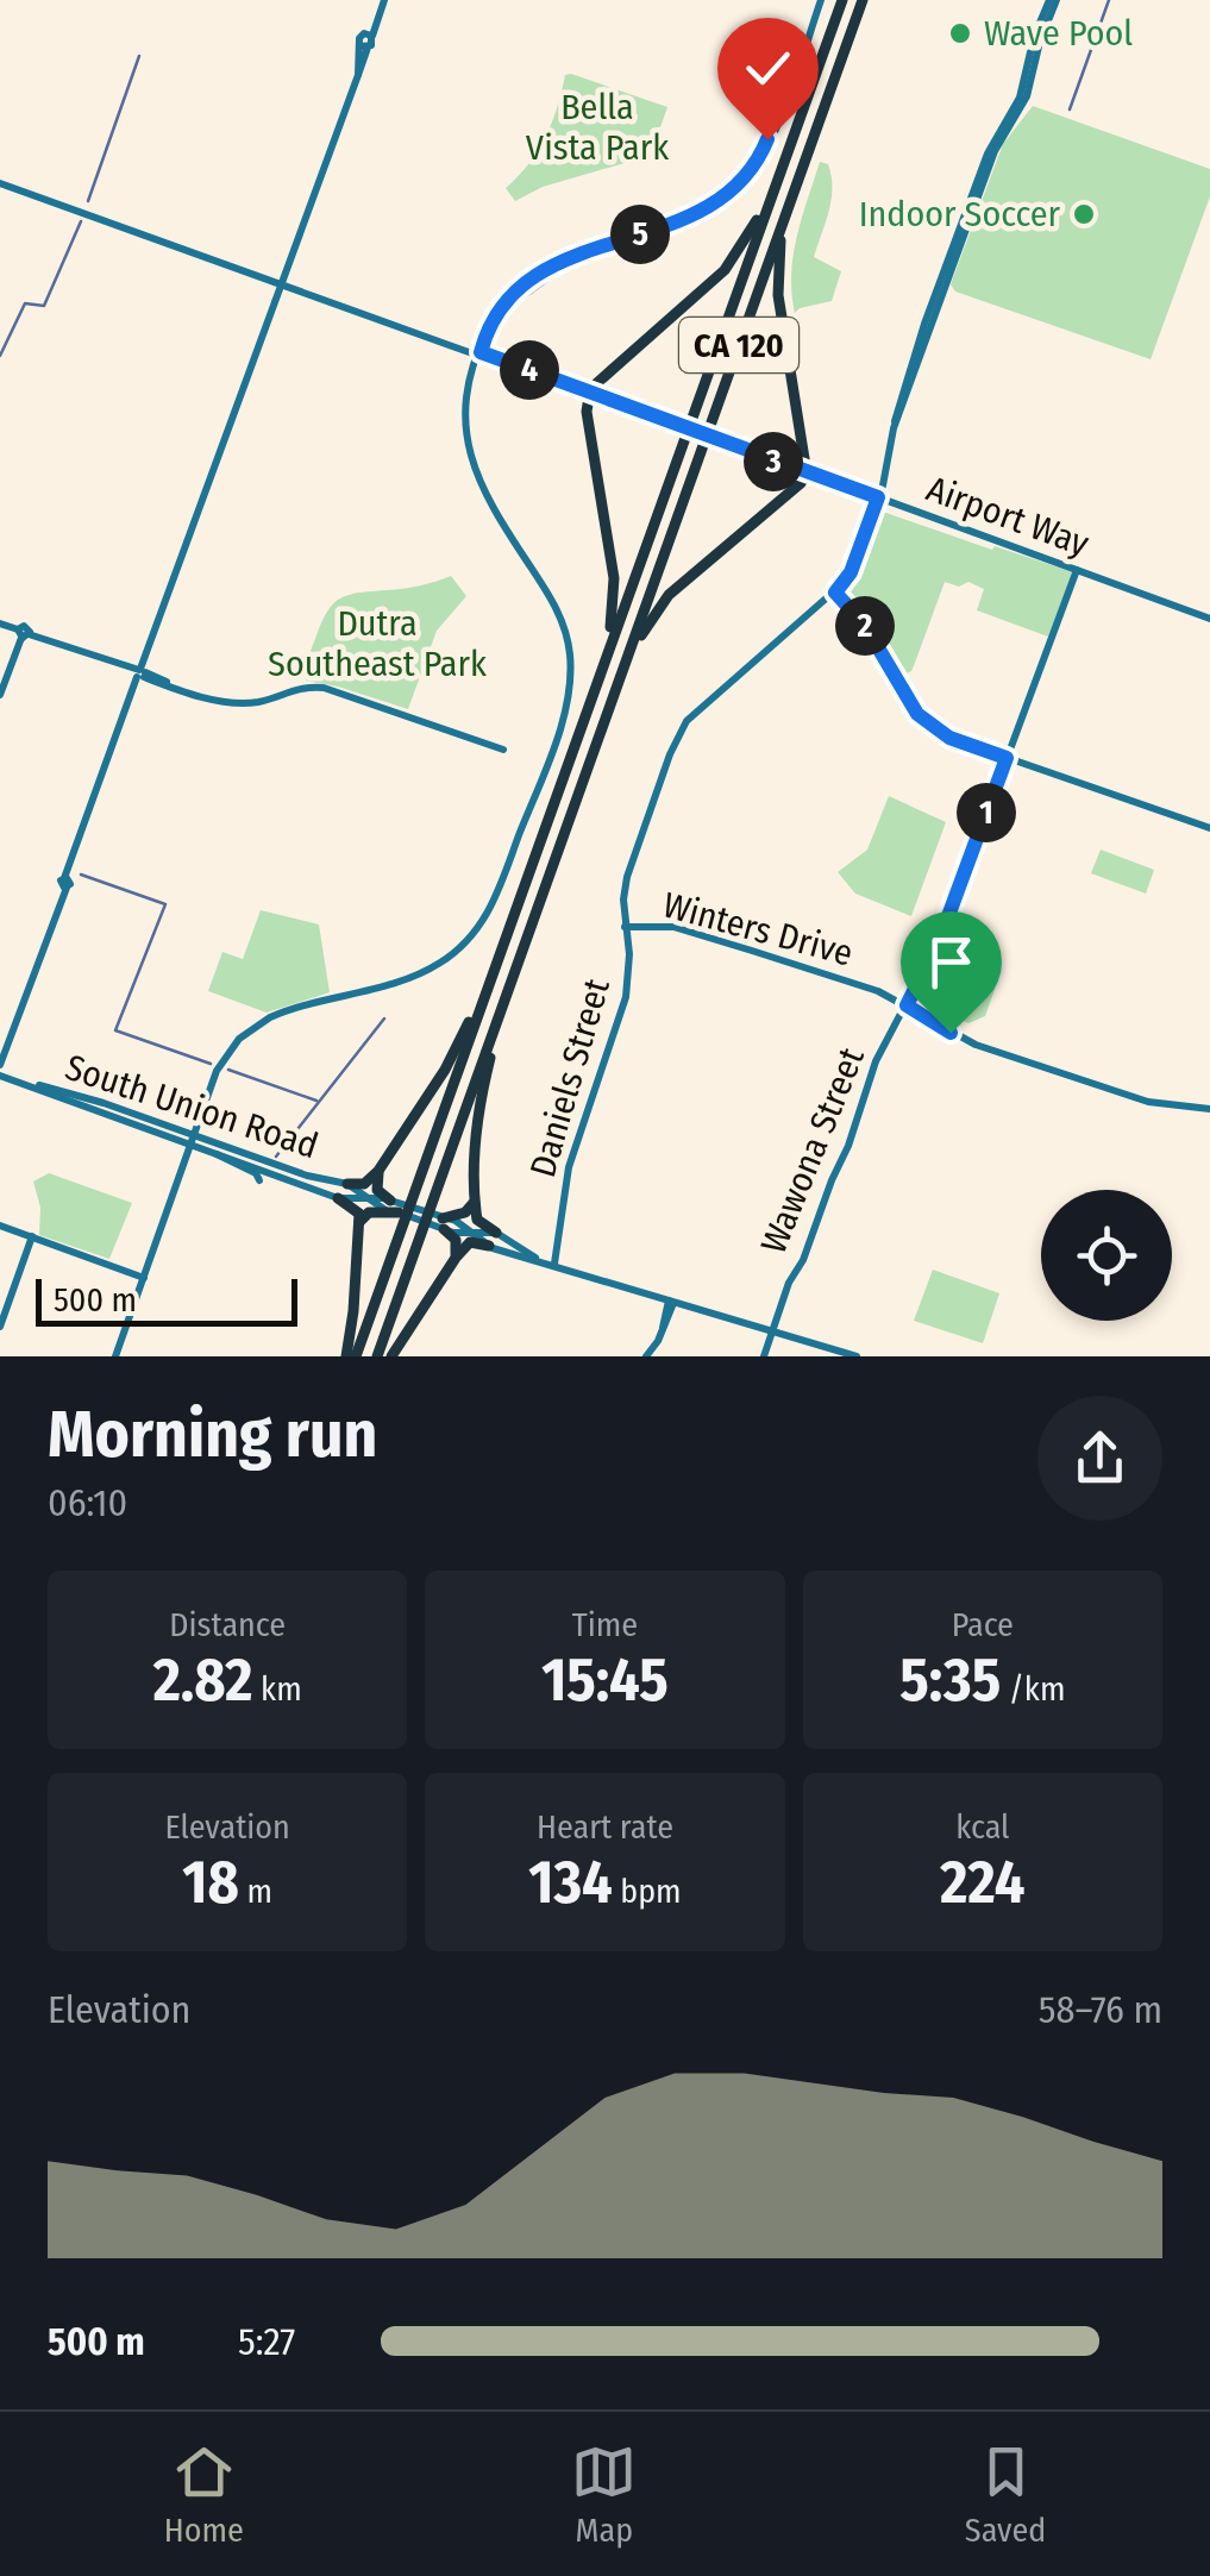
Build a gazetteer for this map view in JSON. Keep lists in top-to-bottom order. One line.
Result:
{"streets":{"highway":["CA 120"],"street":["Airport Way","Winters Drive","Daniels Street","South Union Road","Wawona Street"]},"crossings":[["Airport Way","Daniels Street"],["Airport Way","Wawona Street"],["Winters Drive","Daniels Street"],["Winters Drive","Wawona Street"],["Daniels Street","South Union Road"],["South Union Road","Wawona Street"]],"parks":["Bella Vista Park","Dutra Southeast Park"],"places":["Wave Pool","Indoor Soccer"],"scale_bar":"500 m","page":{"pins":["5","4","3","2","1"],"scale":"500 m","heading":["Morning run","06:10"],"stats":[["Distance","2.82 km"],["Time","15:45"],["Pace","5:35 /km"],["Elevation","18 m"],["Heart rate","134 bpm"],["kcal","224"]],"chart":["Elevation","58–76 m"],"list":[{"name":"500 m","note":"5:27"}],"tabs":["Home","Map","Saved"]}}
